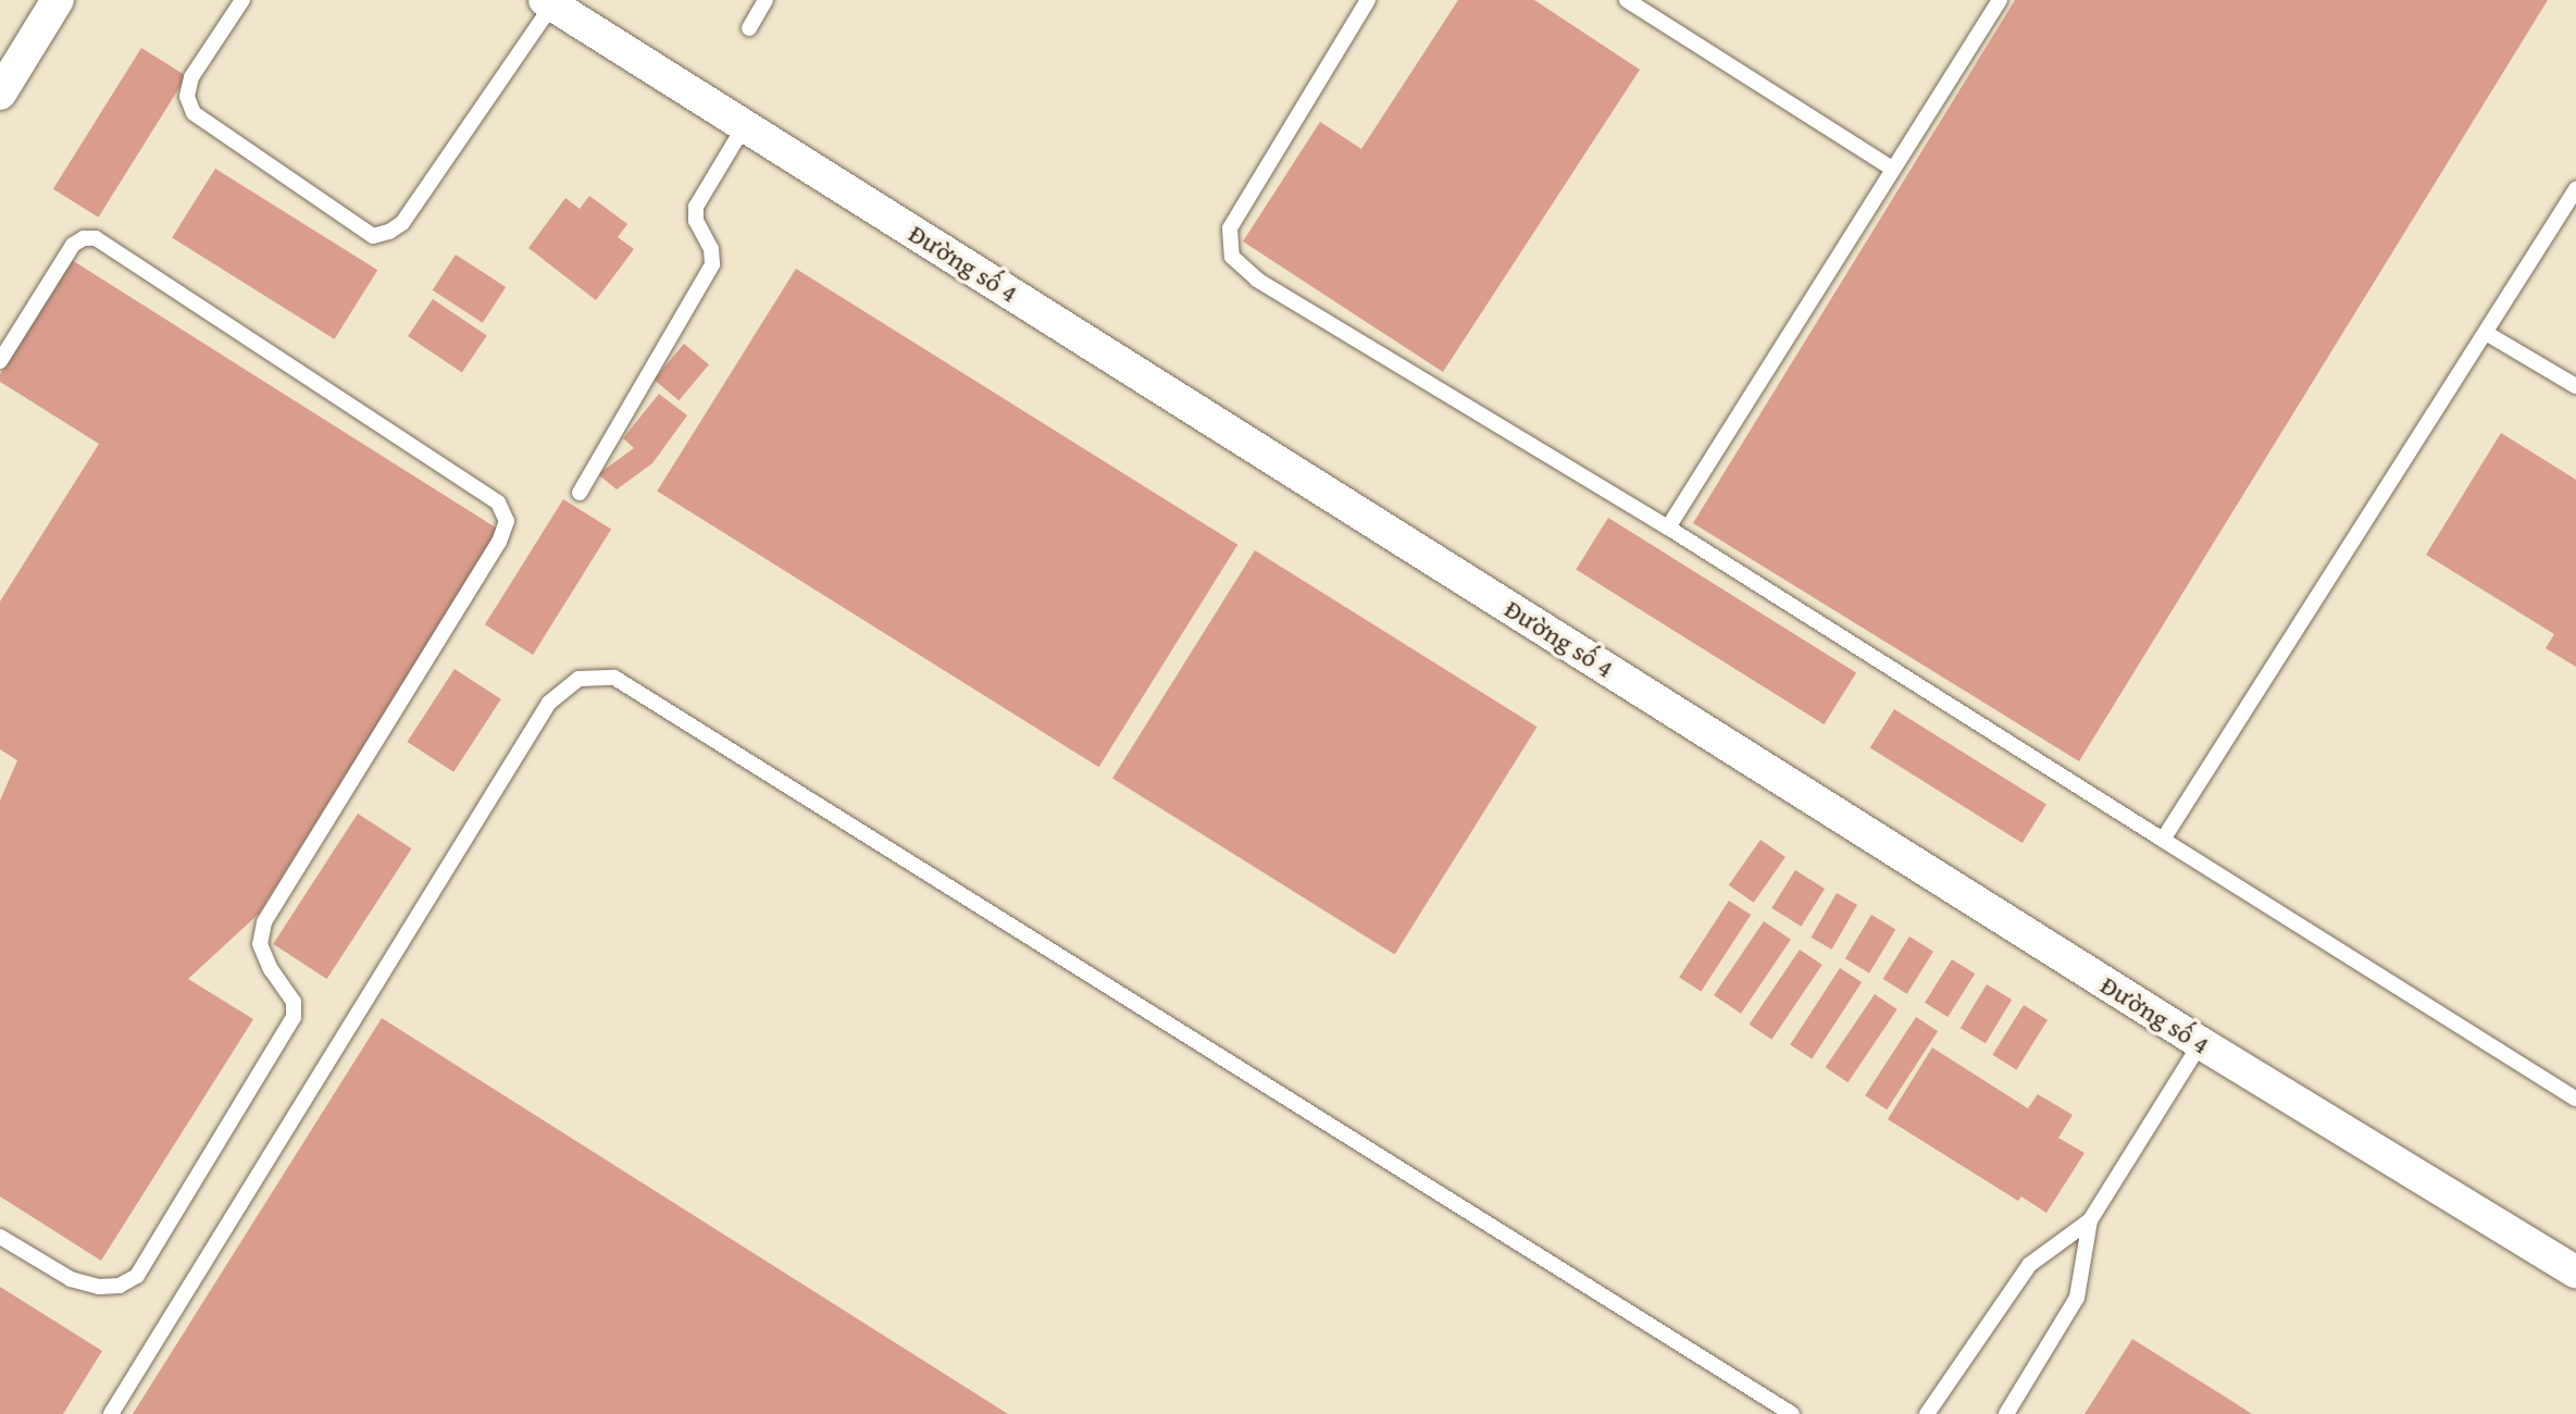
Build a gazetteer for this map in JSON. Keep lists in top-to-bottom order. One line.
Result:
{"streets":{"street":["Đường số 4"]}}
